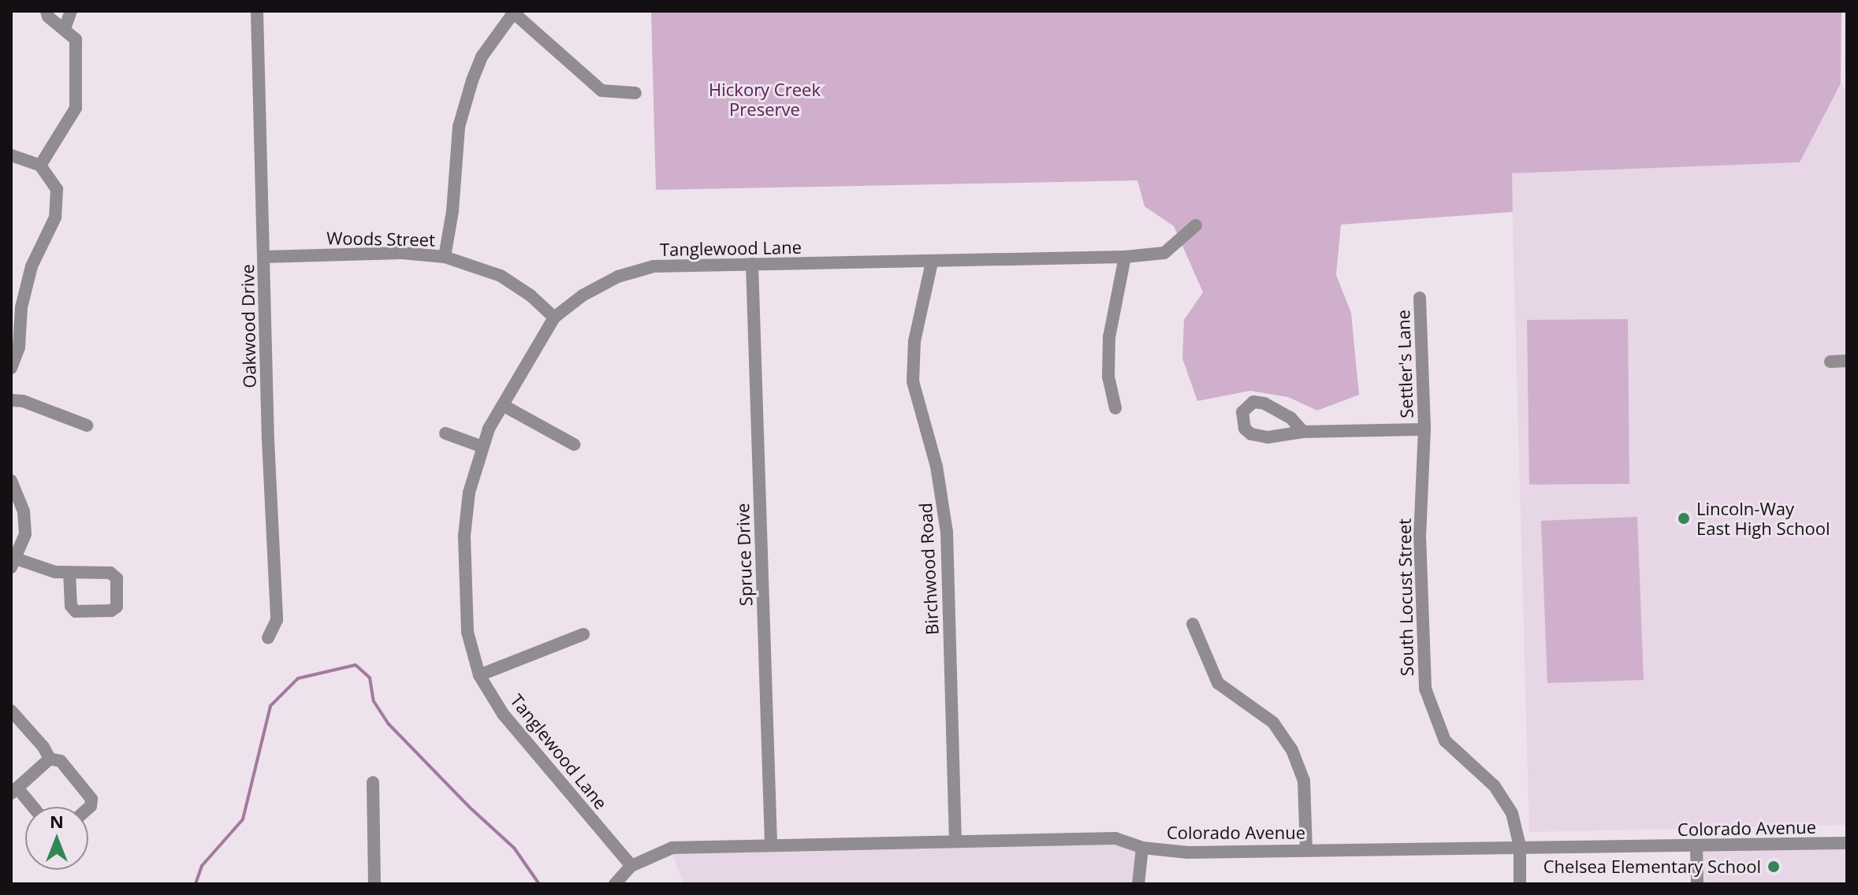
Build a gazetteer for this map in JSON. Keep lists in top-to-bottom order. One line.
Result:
{"streets":{"street":["Woods Street","Tanglewood Lane","Oakwood Drive","Settler's Lane","Spruce Drive","Birchwood Road","South Locust Street","Colorado Avenue"]},"crossings":[["Woods Street","Tanglewood Lane"],["Woods Street","Oakwood Drive"],["Tanglewood Lane","Spruce Drive"],["Tanglewood Lane","Birchwood Road"],["Tanglewood Lane","Colorado Avenue"],["Settler's Lane","South Locust Street"],["Spruce Drive","Colorado Avenue"],["Birchwood Road","Colorado Avenue"],["South Locust Street","Colorado Avenue"]],"parks":["Hickory Creek Preserve"],"places":["Lincoln-Way East High School","Chelsea Elementary School"],"north":"top"}
